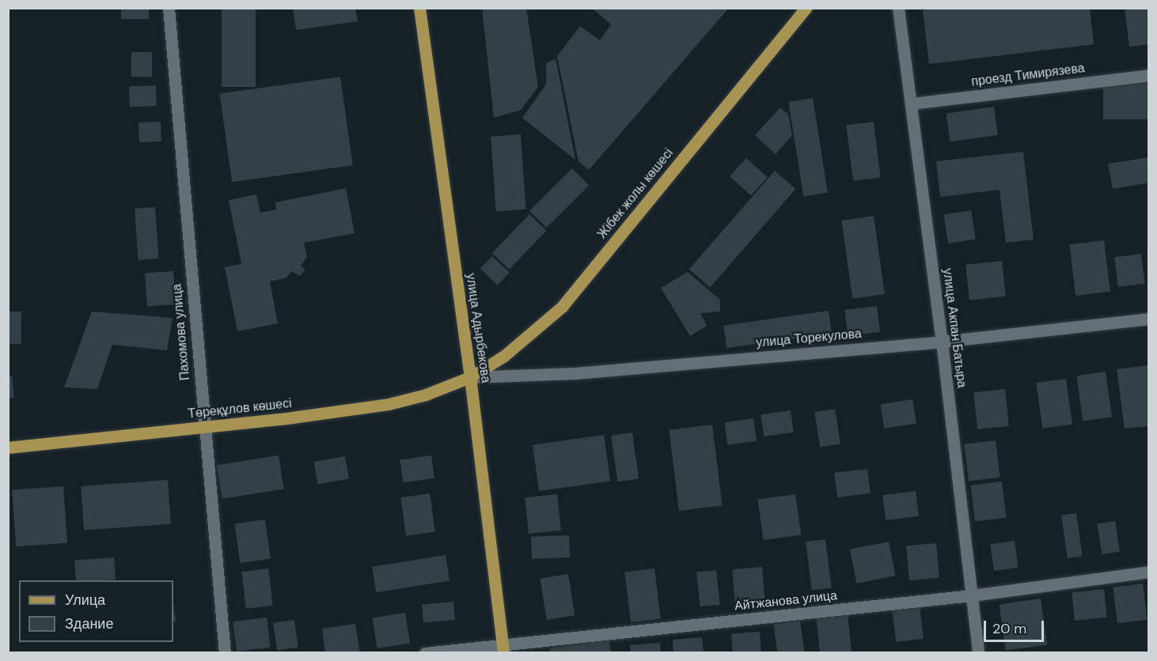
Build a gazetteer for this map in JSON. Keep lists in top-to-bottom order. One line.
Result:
{"streets":{"main road":["Жібек жолы көшесі","улица Адырбекова","Төреқұлов көшесі"],"street":["проезд Тимирязева","улица Акпан Батыра","Пахомова улица","улица Торекулова","Айтжанова улица"]},"crossings":[["проезд Тимирязева","улица Акпан Батыра"],["Жібек жолы көшесі","улица Адырбекова"],["Жібек жолы көшесі","улица Торекулова"],["Жібек жолы көшесі","Төреқұлов көшесі"],["улица Адырбекова","улица Торекулова"],["улица Адырбекова","Төреқұлов көшесі"],["улица Адырбекова","Айтжанова улица"],["улица Акпан Батыра","улица Торекулова"],["улица Акпан Батыра","Айтжанова улица"],["Пахомова улица","Төреқұлов көшесі"],["улица Торекулова","Төреқұлов көшесі"]],"legend":["Улица","Здание"],"scale_bar":"20 m"}
